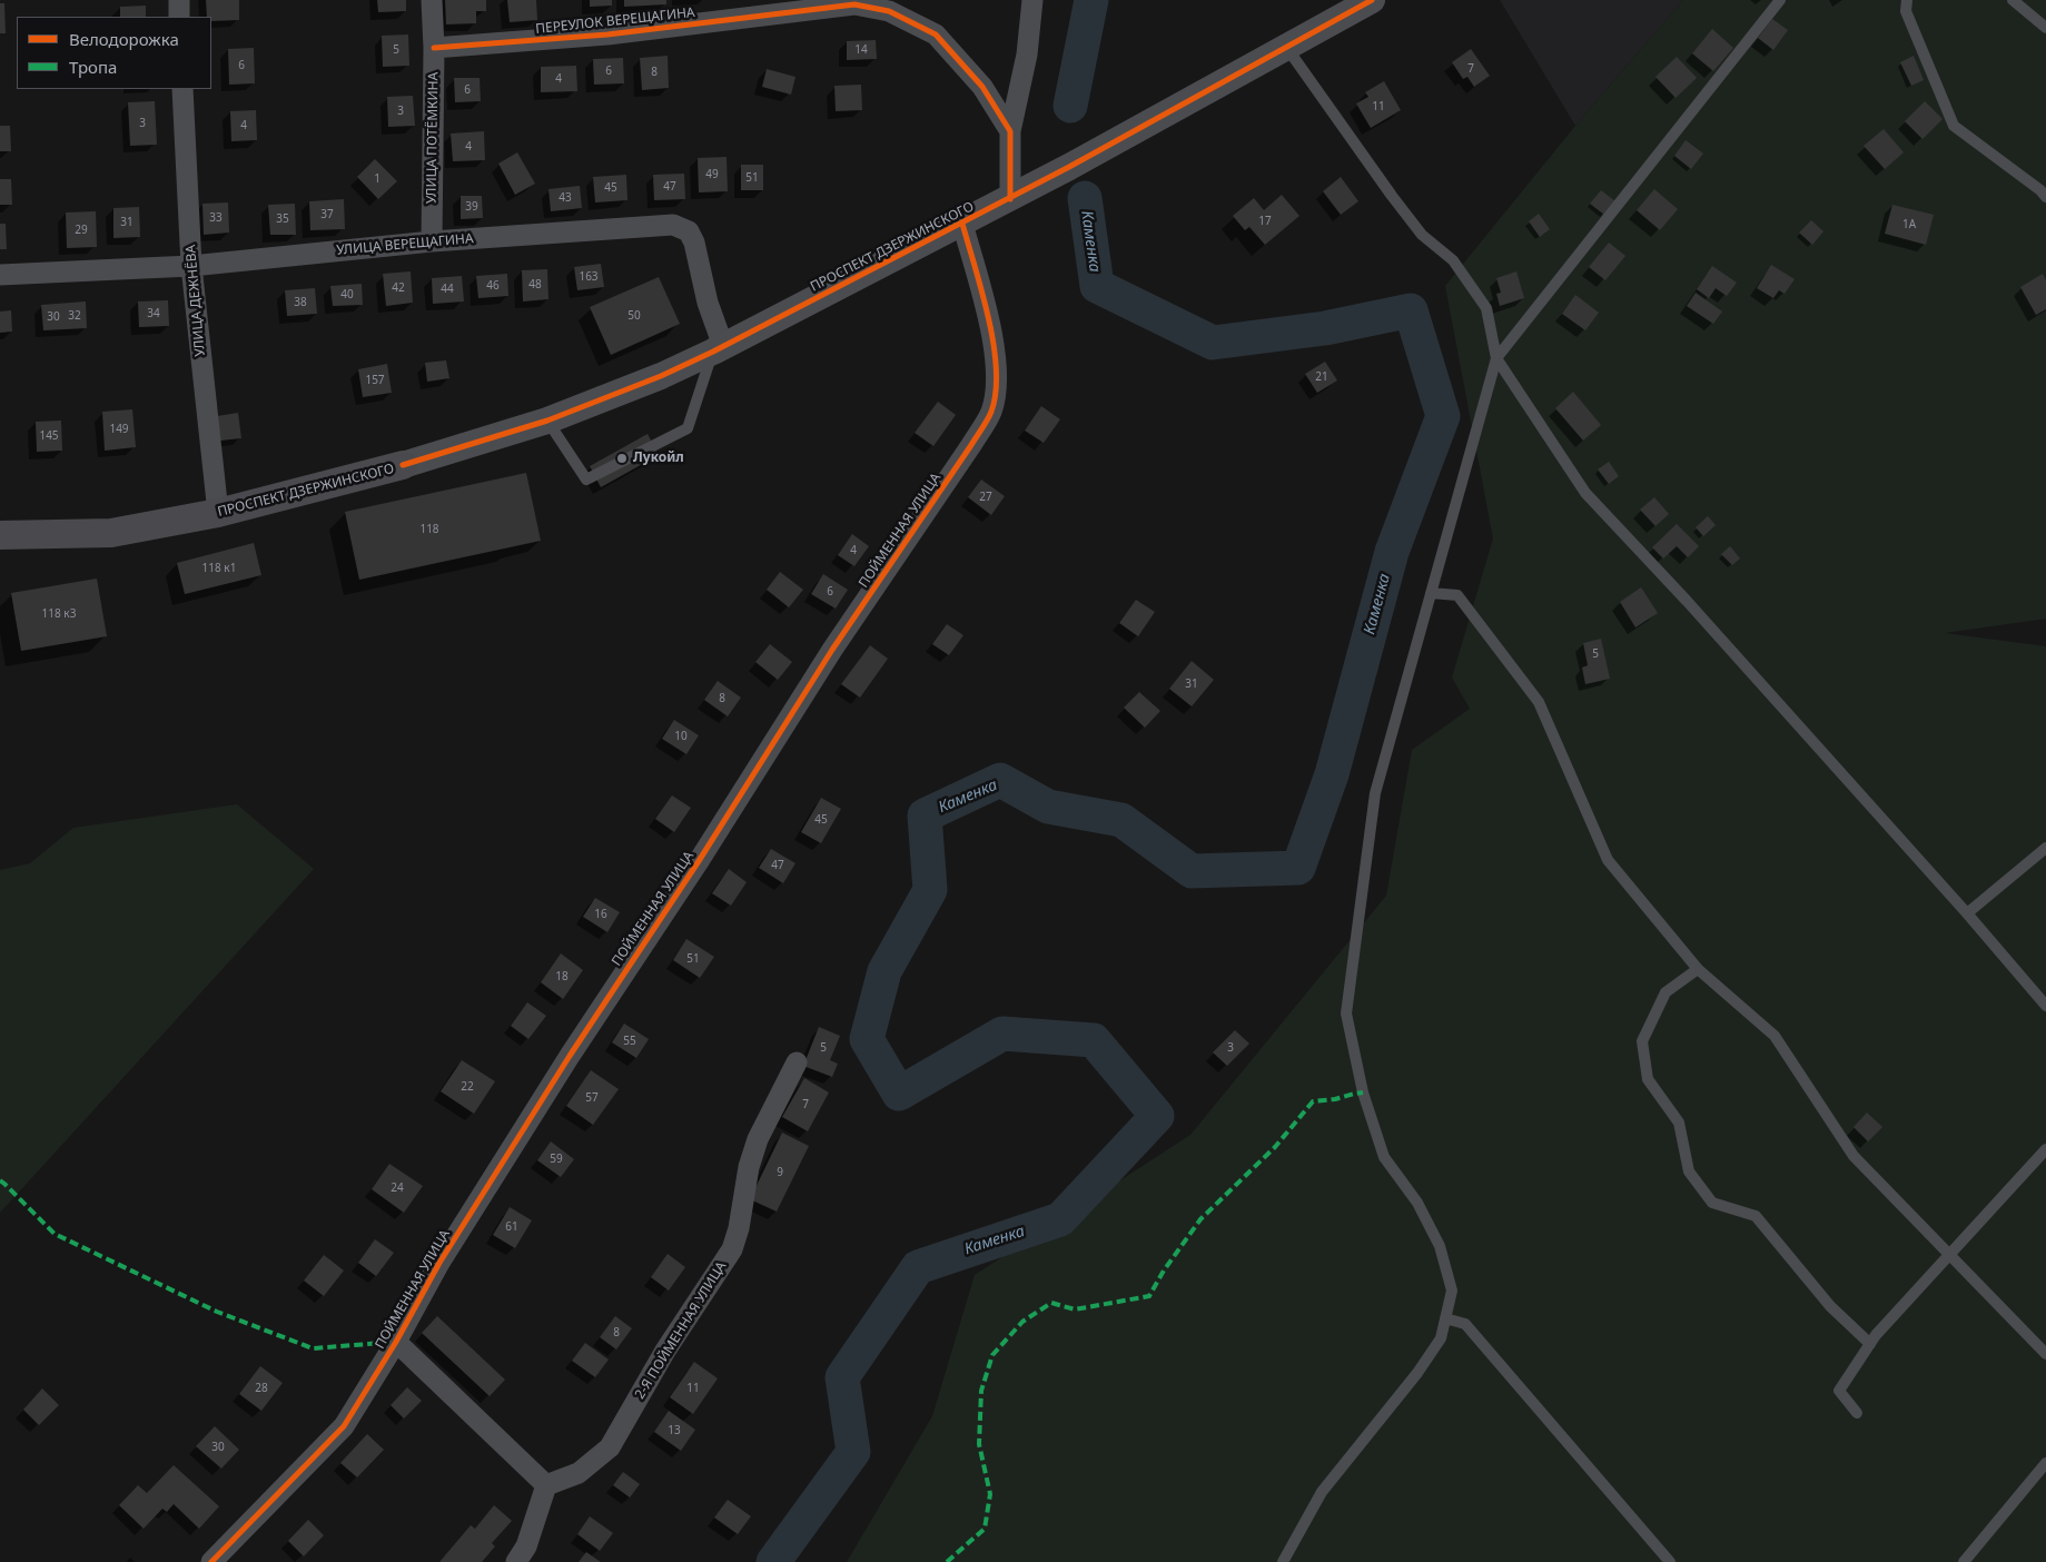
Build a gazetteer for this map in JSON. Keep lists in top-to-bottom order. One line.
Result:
{"streets":{"main road":["ПРОСПЕКТ ДЗЕРЖИНСКОГО"],"street":["ПЕРЕУЛОК ВЕРЕЩАГИНА","УЛИЦА ПОТЁМКИНА","УЛИЦА ВЕРЕЩАГИНА","УЛИЦА ДЕЖНЁВА","ПОЙМЕННАЯ УЛИЦА","2-Я ПОЙМЕННАЯ УЛИЦА"]},"crossings":[["ПЕРЕУЛОК ВЕРЕЩАГИНА","УЛИЦА ПОТЁМКИНА"],["УЛИЦА ПОТЁМКИНА","УЛИЦА ВЕРЕЩАГИНА"],["УЛИЦА ВЕРЕЩАГИНА","ПРОСПЕКТ ДЗЕРЖИНСКОГО"],["УЛИЦА ВЕРЕЩАГИНА","УЛИЦА ДЕЖНЁВА"],["ПРОСПЕКТ ДЗЕРЖИНСКОГО","УЛИЦА ДЕЖНЁВА"],["ПРОСПЕКТ ДЗЕРЖИНСКОГО","ПОЙМЕННАЯ УЛИЦА"]],"water":["Каменка"],"places":["Лукойл"],"house_numbers":["5","14","6","7","6","8","4","6","11","3","3","4","4","49","51","1","47","45","43","39","37","33","35","17","31","1А","29","163","48","46","42","44","40","38","34","32","50","30","21","157","149","145","27","118","4","118 к1","6","118 к3","5","31","8","10","45","47","16","51","18","55","5","3","22","57","7","59","9","24","61","8","28","11","13","30"],"legend":["Велодорожка","Тропа"]}
